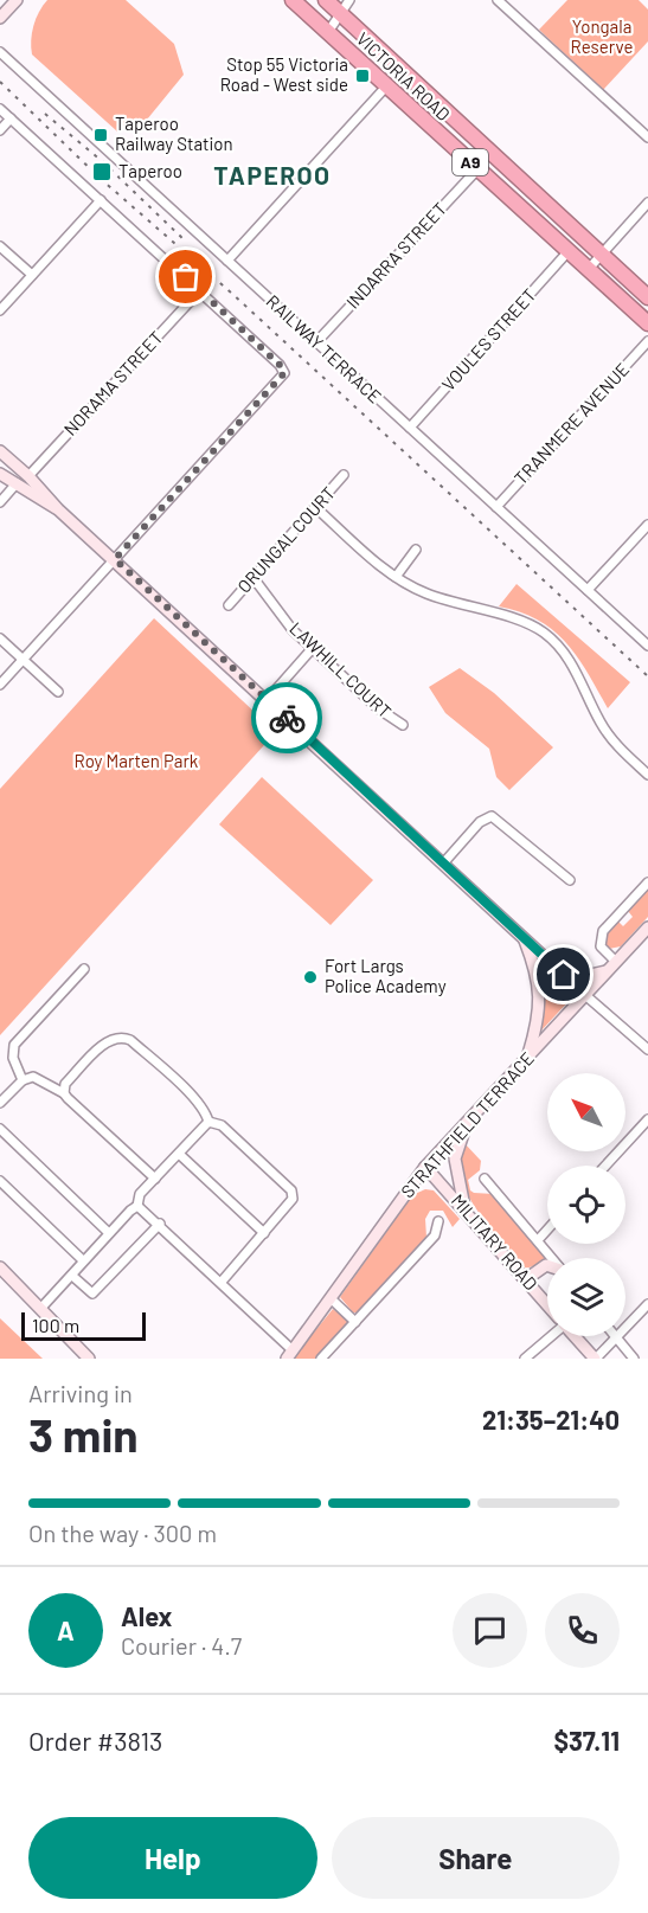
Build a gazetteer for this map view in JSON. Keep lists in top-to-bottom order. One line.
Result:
{"streets":{"highway":["VICTORIA ROAD","A9"],"main road":["STRATHFIELD TERRACE","MILITARY ROAD"],"street":["INDARRA STREET","VOULES STREET","RAILWAY TERRACE","NORAMA STREET","TRANMERE AVENUE","ORUNGAL COURT","LAWHILL COURT"]},"crossings":[["VICTORIA ROAD","INDARRA STREET"],["VICTORIA ROAD","VOULES STREET"],["INDARRA STREET","RAILWAY TERRACE"],["VOULES STREET","RAILWAY TERRACE"],["RAILWAY TERRACE","TRANMERE AVENUE"],["ORUNGAL COURT","LAWHILL COURT"],["STRATHFIELD TERRACE","MILITARY ROAD"]],"districts":["TAPEROO"],"parks":["Yongala Reserve","Roy Marten Park"],"places":{"transit":["Stop 55 Victoria Road - West side","Taperoo Railway Station","Taperoo"],"other":["Fort Largs Police Academy"]},"scale_bar":"100 m","north":"top left","page":{"scale":"100 m","heading":["3 min","Arriving in","21:35–21:40"],"panel":["Alex","Courier · 4.7","Order #3813","$37.11"],"bar":"On the way · 300 m","round":"A","buttons":["Help","Share"]}}
